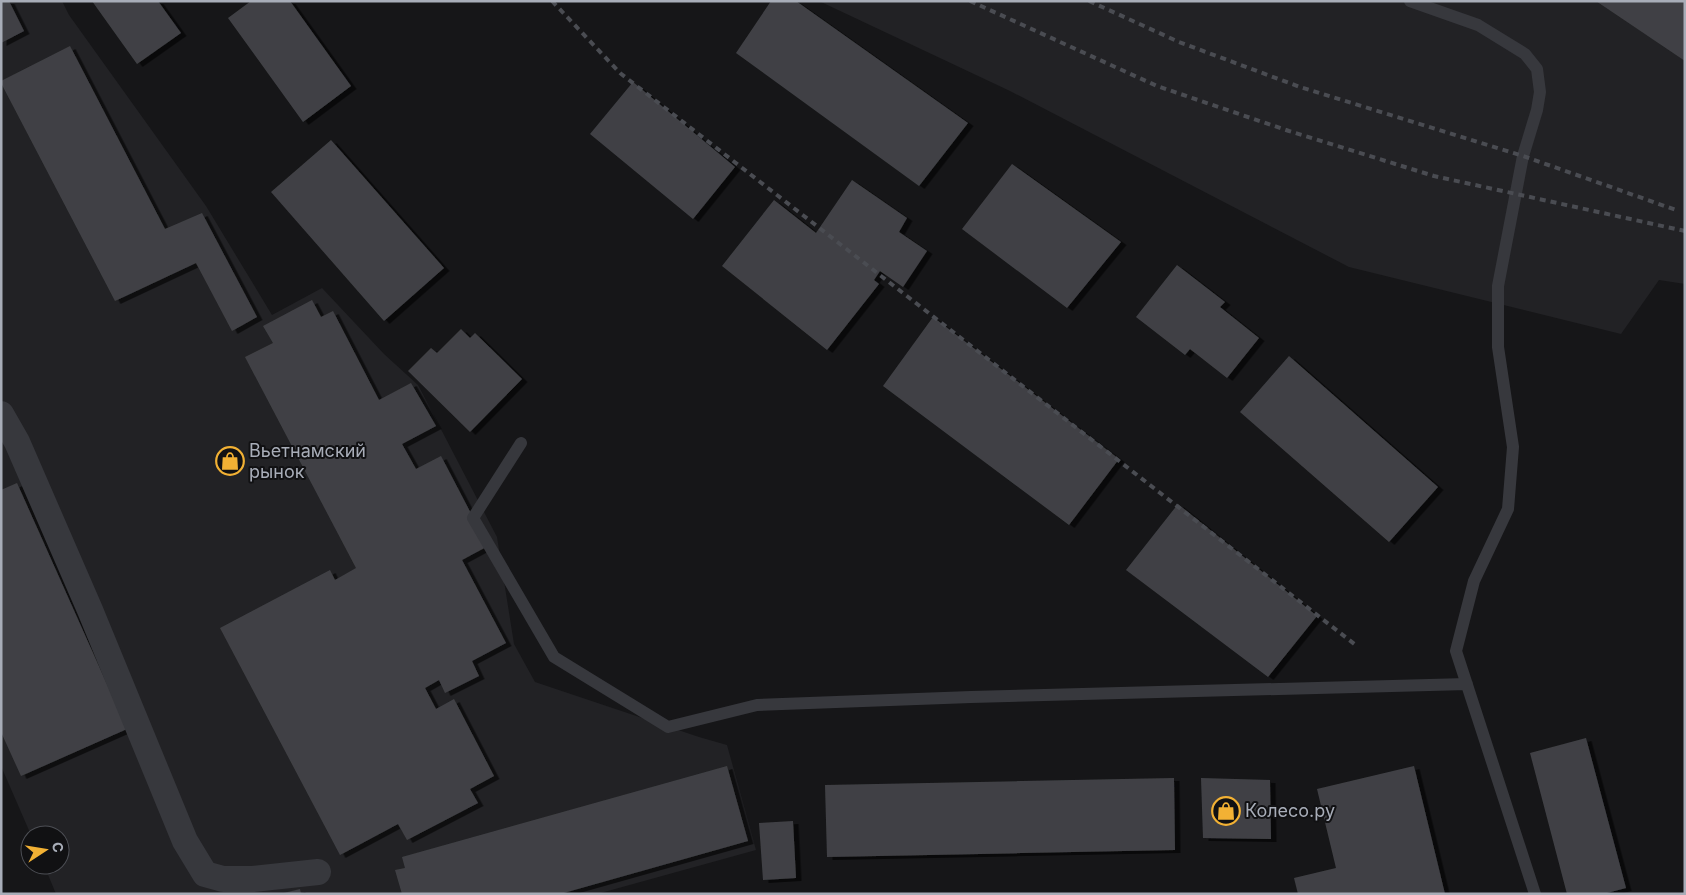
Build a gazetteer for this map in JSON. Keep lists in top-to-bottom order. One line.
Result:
{"places":{"shop":["Вьетнамский рынок","Колесо.ру"]},"north":"right"}
